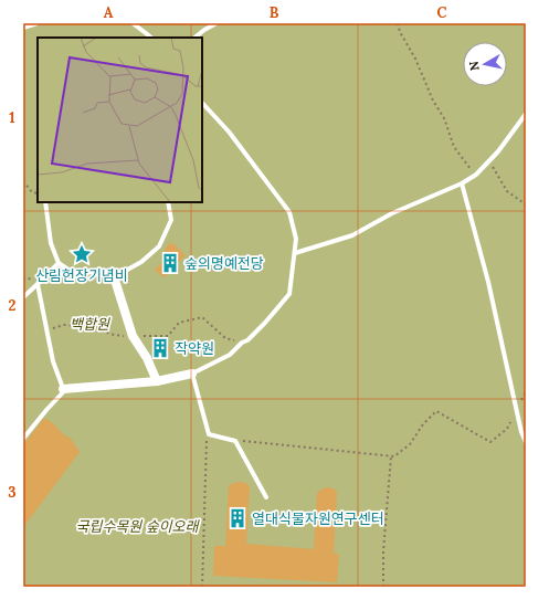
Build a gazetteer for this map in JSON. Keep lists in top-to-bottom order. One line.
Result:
{"parks":["백합원","국립수목원 숲이오래"],"places":{"place":["산림헌장기념비"],"building":["숲의명예전당","작약원","열대식물자원연구센터"]},"north":"left","grid":{"columns":["A","B","C"],"rows":["1","2","3"]}}
